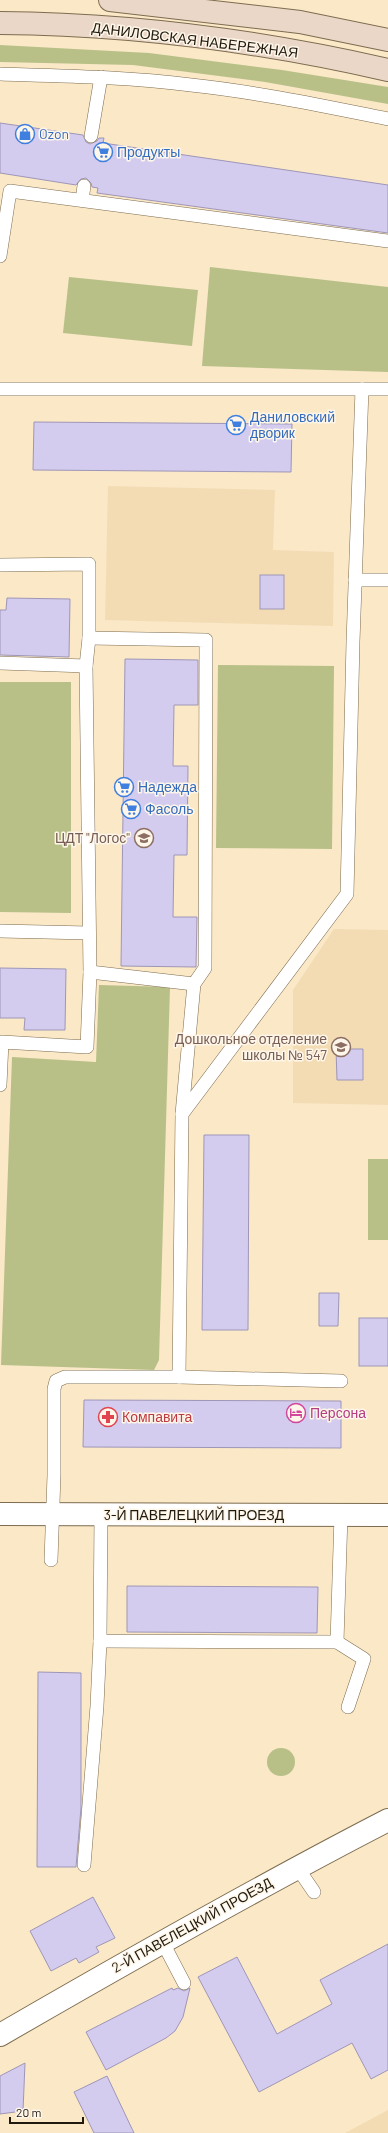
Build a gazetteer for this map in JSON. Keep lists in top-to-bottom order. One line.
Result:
{"streets":{"main road":["ДАНИЛОВСКАЯ НАБЕРЕЖНАЯ"],"street":["3-Й ПАВЕЛЕЦКИЙ ПРОЕЗД","2-Й ПАВЕЛЕЦКИЙ ПРОЕЗД"]},"places":{"shop":["Ozon"],"supermarket":["Продукты","Даниловский дворик","Надежда","Фасоль"],"school or university":["ЦДТ \"Логос\"","Дошкольное отделение школы № 547"],"hotel":["Персона"],"pharmacy":["Компавита"]},"scale_bar":"20 m"}
